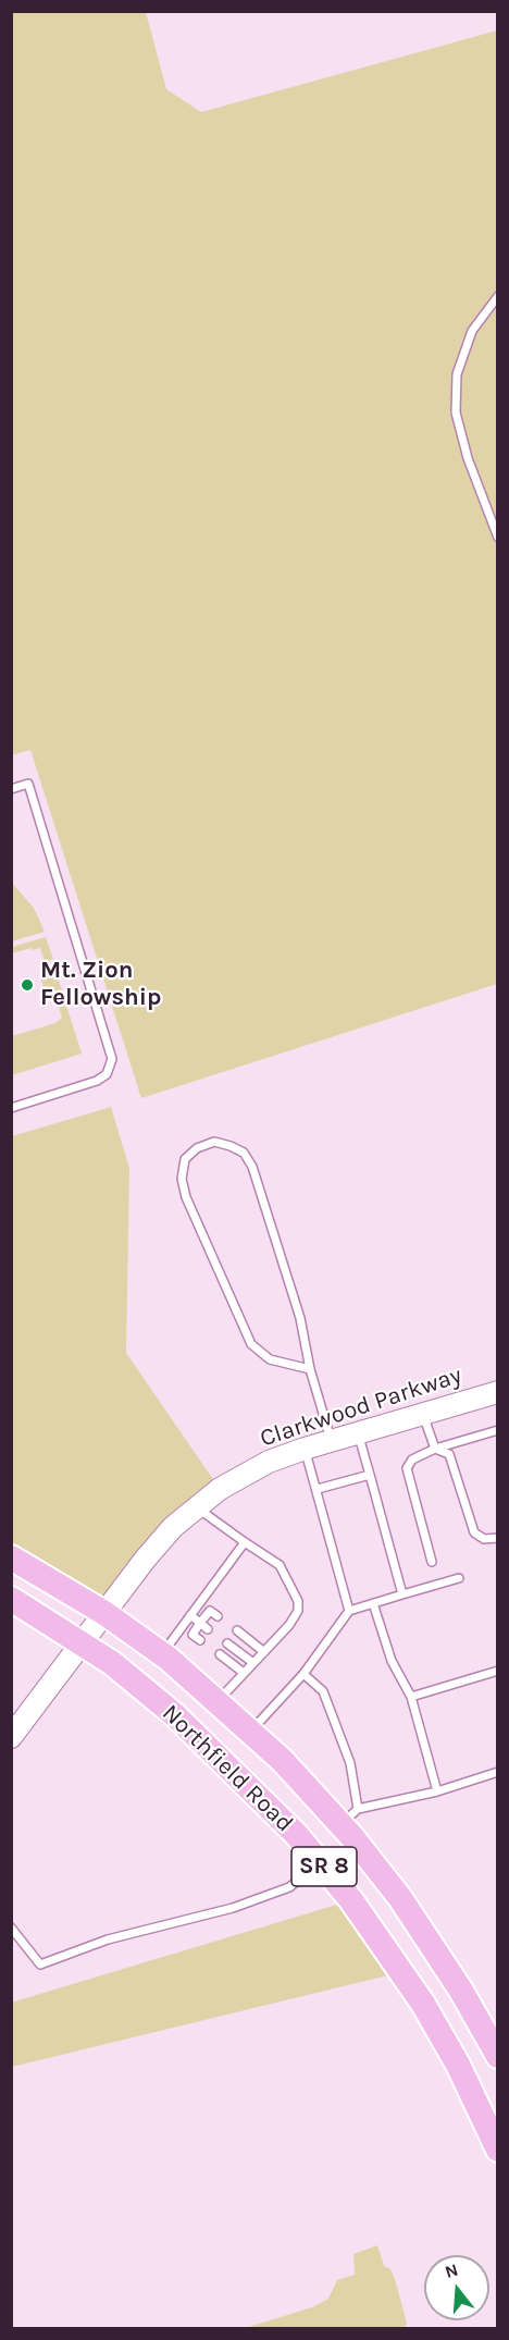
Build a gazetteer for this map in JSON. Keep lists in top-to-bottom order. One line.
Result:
{"streets":{"main road":["Northfield Road","SR 8"],"street":["Clarkwood Parkway"]},"crossings":[["Clarkwood Parkway","Northfield Road"]],"places":["Mt. Zion Fellowship"],"north":"top"}
